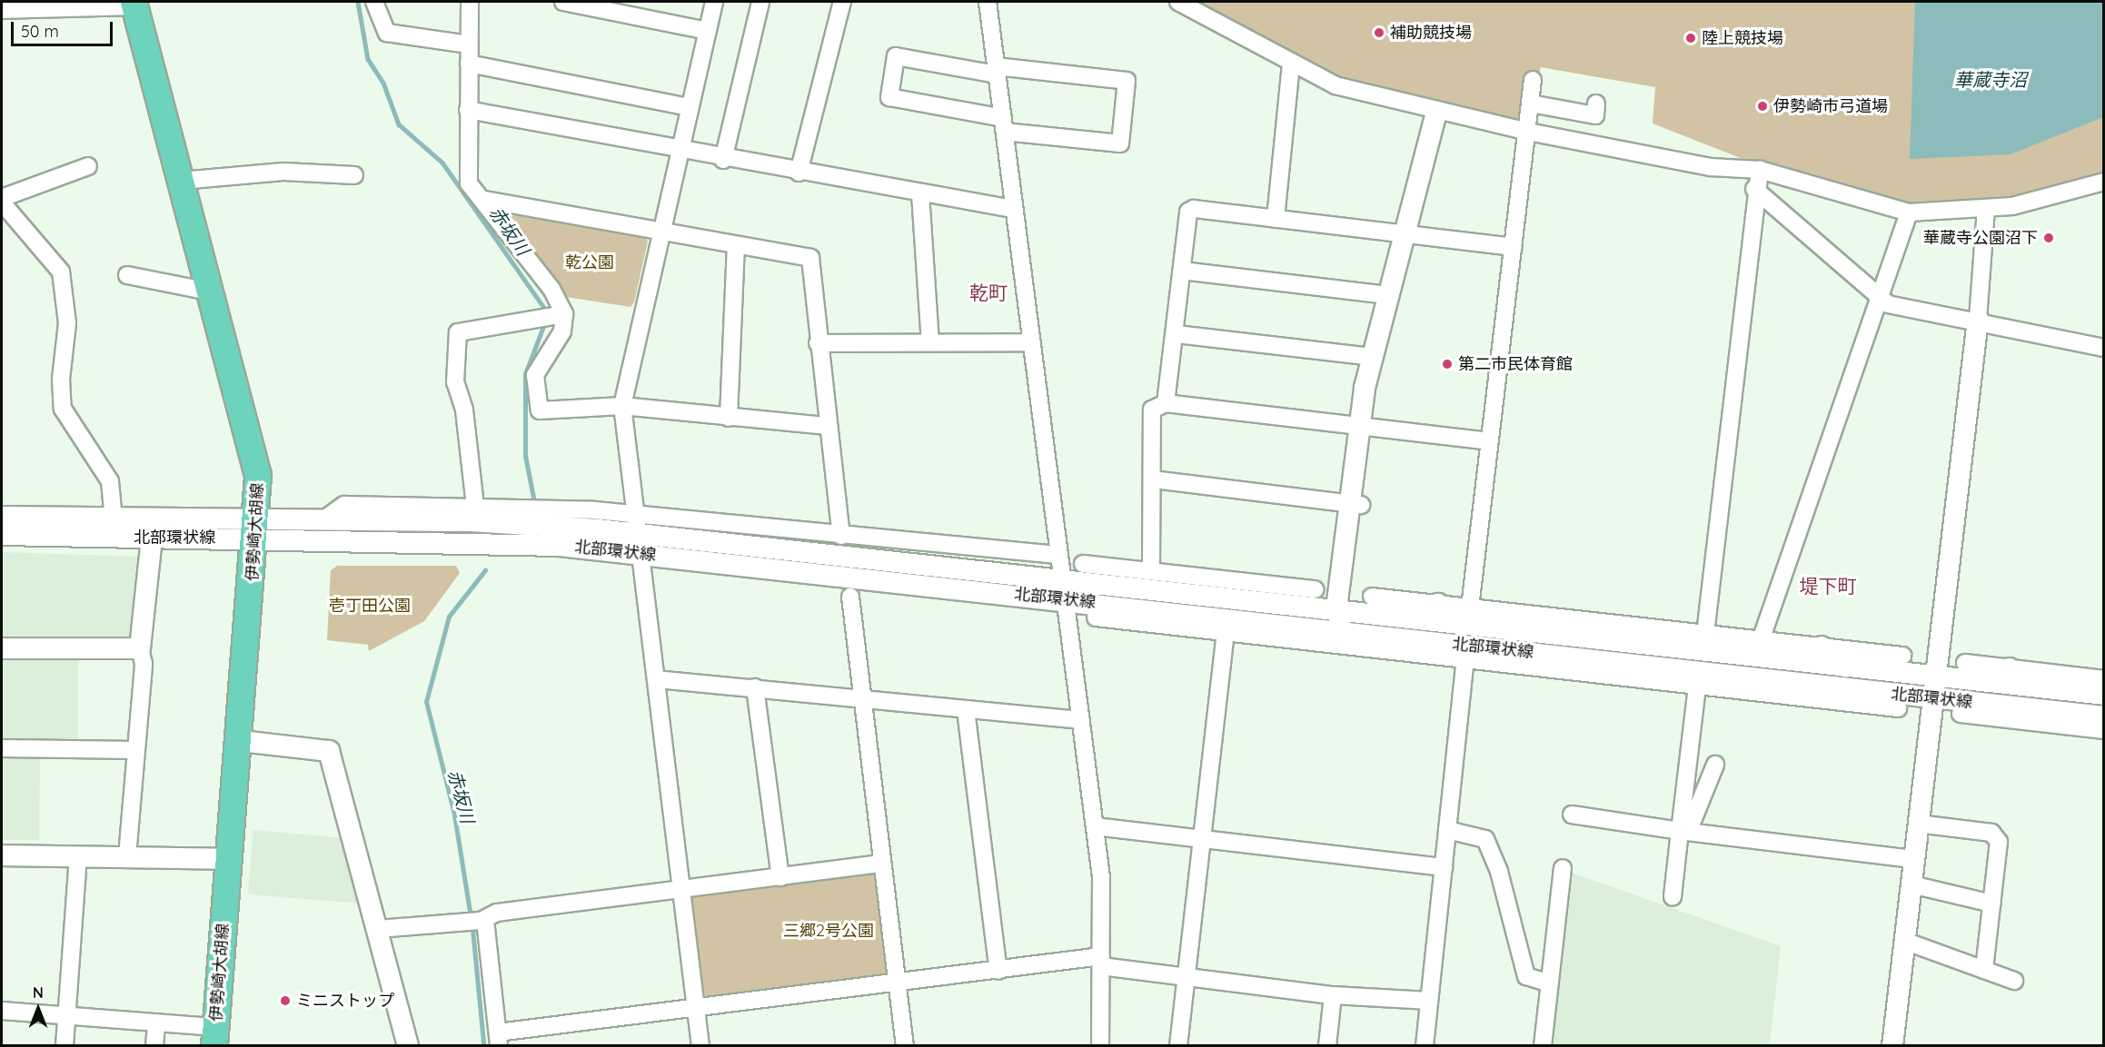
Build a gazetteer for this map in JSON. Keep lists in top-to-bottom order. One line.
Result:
{"streets":{"main road":["伊勢崎大胡線"],"street":["北部環状線"]},"crossings":[["伊勢崎大胡線","北部環状線"]],"districts":["乾町","堤下町"],"water":["華蔵寺沼","赤坂川"],"parks":["乾公園","壱丁田公園","三郷2号公園"],"places":["補助競技場","陸上競技場","伊勢崎市弓道場","華蔵寺公園沼下","第二市民体育館","ミニストップ"],"scale_bar":"50 m","north":"top"}
